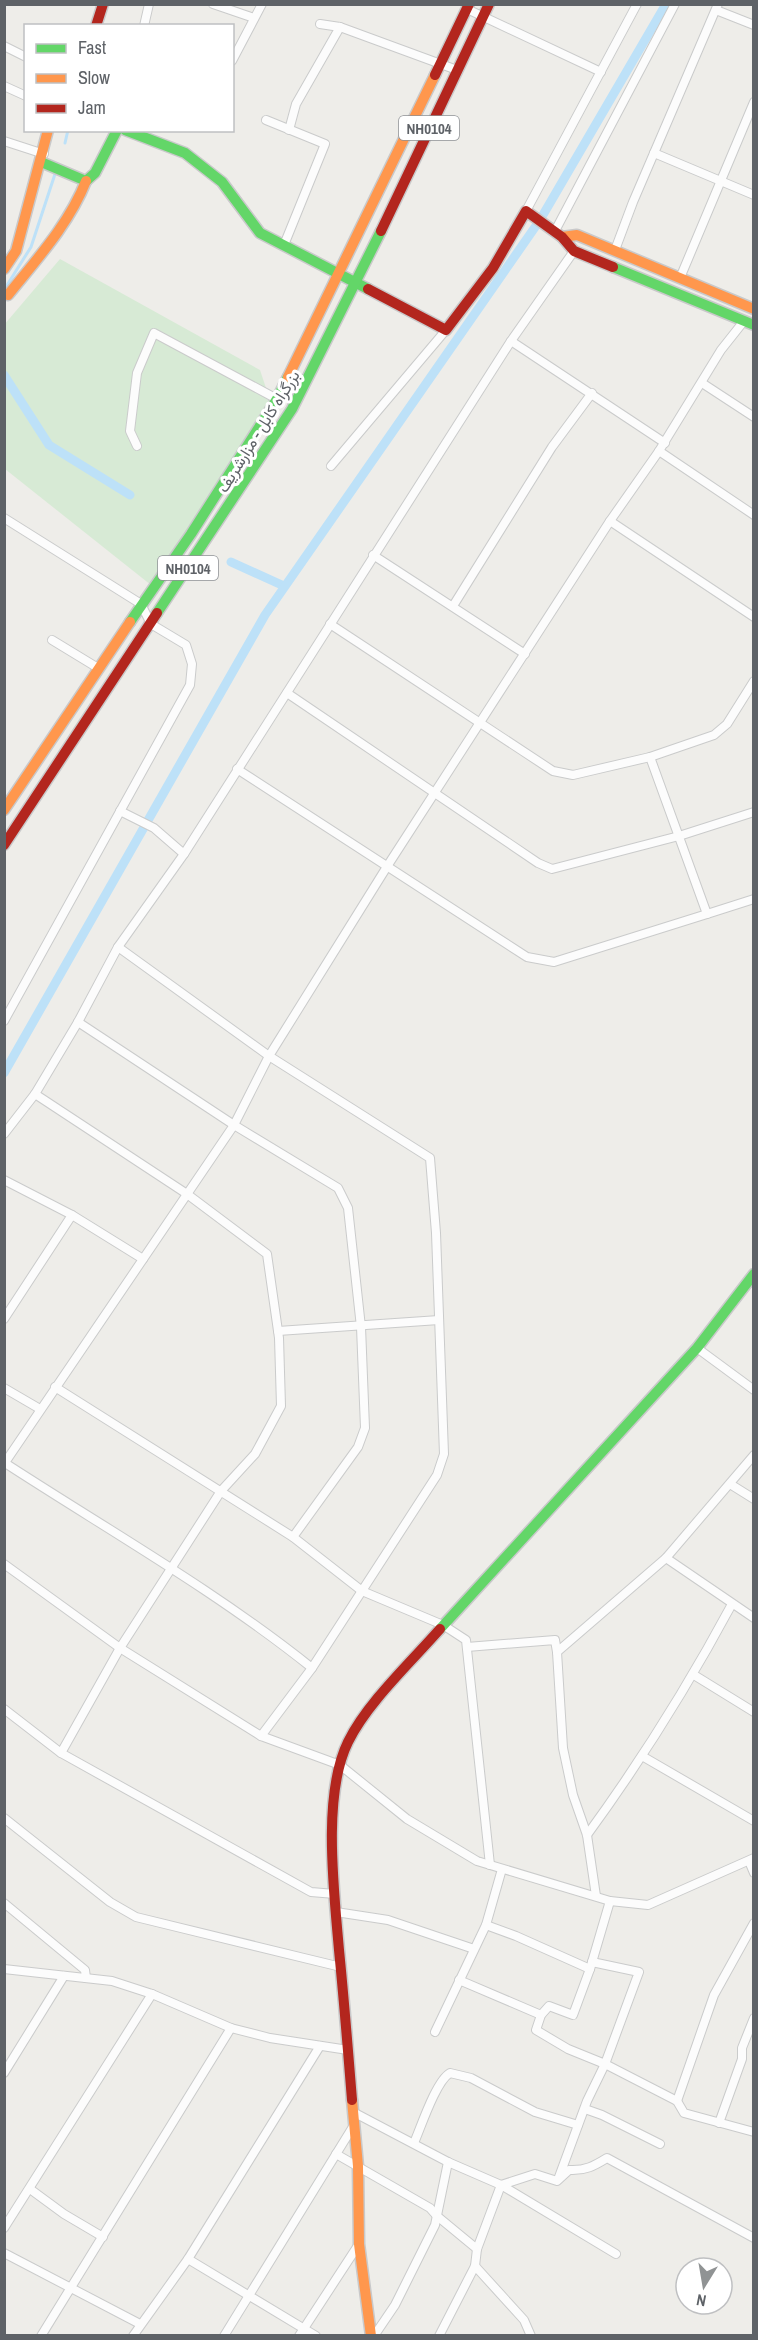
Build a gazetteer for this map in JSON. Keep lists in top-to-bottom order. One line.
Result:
{"streets":{"main road":["NH0104","بزرگراه کابل - مزارشریف"]},"legend":["Fast","Slow","Jam"],"north":"bottom"}
